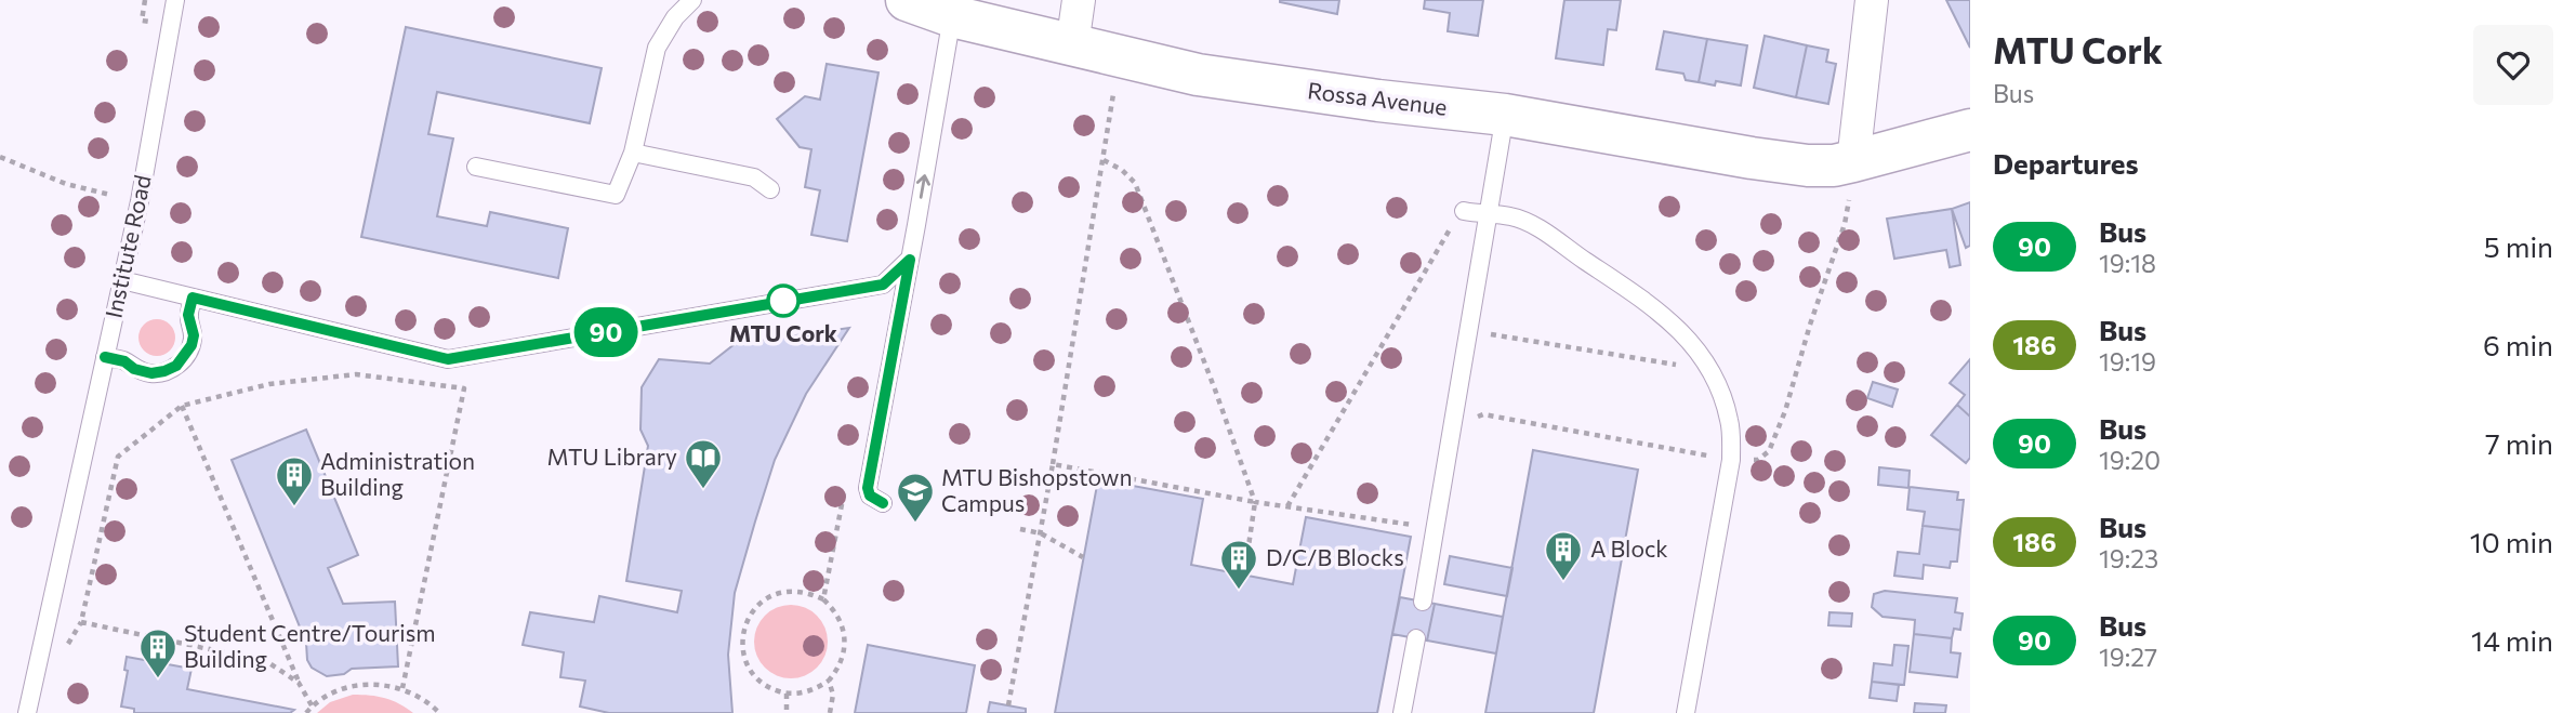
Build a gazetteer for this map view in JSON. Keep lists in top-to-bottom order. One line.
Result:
{"streets":{"street":["Rossa Avenue"],"lane":["Institute Road"]},"places":{"other":["MTU Cork"],"library":["MTU Library"],"building":["Administration Building","A Block","D/C/B Blocks","Student Centre/Tourism Building"],"school or university":["MTU Bishopstown Campus"]},"lines":["bus line 90"],"page":{"on_map":"90","heading":[["MTU Cork","Bus"],"Departures"],"list":[{"mark":"90","name":"Bus","note":"19:18","value":"5 min"},{"mark":"186","name":"Bus","note":"19:19","value":"6 min"},{"mark":"90","name":"Bus","note":"19:20","value":"7 min"},{"mark":"186","name":"Bus","note":"19:23","value":"10 min"},{"mark":"90","name":"Bus","note":"19:27","value":"14 min"}]}}
